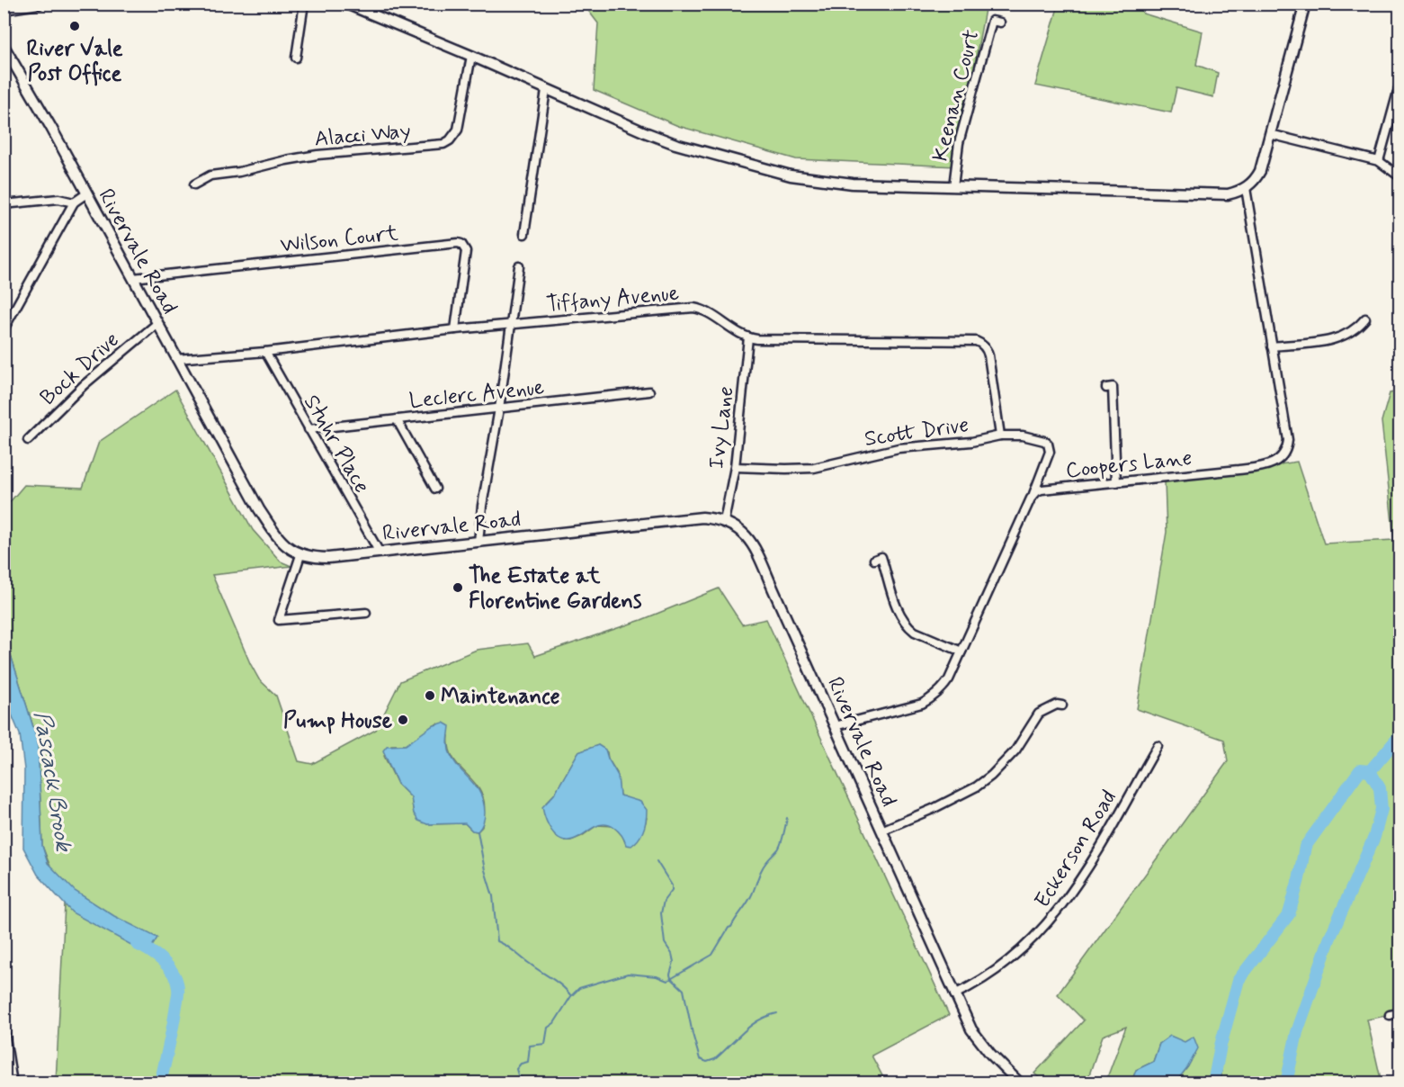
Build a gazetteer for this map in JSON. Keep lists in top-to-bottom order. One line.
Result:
{"streets":{"street":["Keenan Court","Alacci Way","Wilson Court","Rivervale Road","Tiffany Avenue","Bock Drive","Leclerc Avenue","Ivy Lane","Scott Drive","Stuhr Place","Coopers Lane","Eckerson Road"]},"crossings":[["Wilson Court","Rivervale Road"],["Wilson Court","Tiffany Avenue"],["Rivervale Road","Tiffany Avenue"],["Rivervale Road","Bock Drive"],["Rivervale Road","Ivy Lane"],["Rivervale Road","Stuhr Place"],["Rivervale Road","Eckerson Road"],["Tiffany Avenue","Ivy Lane"],["Tiffany Avenue","Scott Drive"],["Tiffany Avenue","Stuhr Place"],["Leclerc Avenue","Stuhr Place"],["Ivy Lane","Scott Drive"],["Scott Drive","Coopers Lane"]],"water":["Pascack Brook"],"places":["River Vale Post Office","The Estate at Florentine Gardens","Maintenance","Pump House"]}
